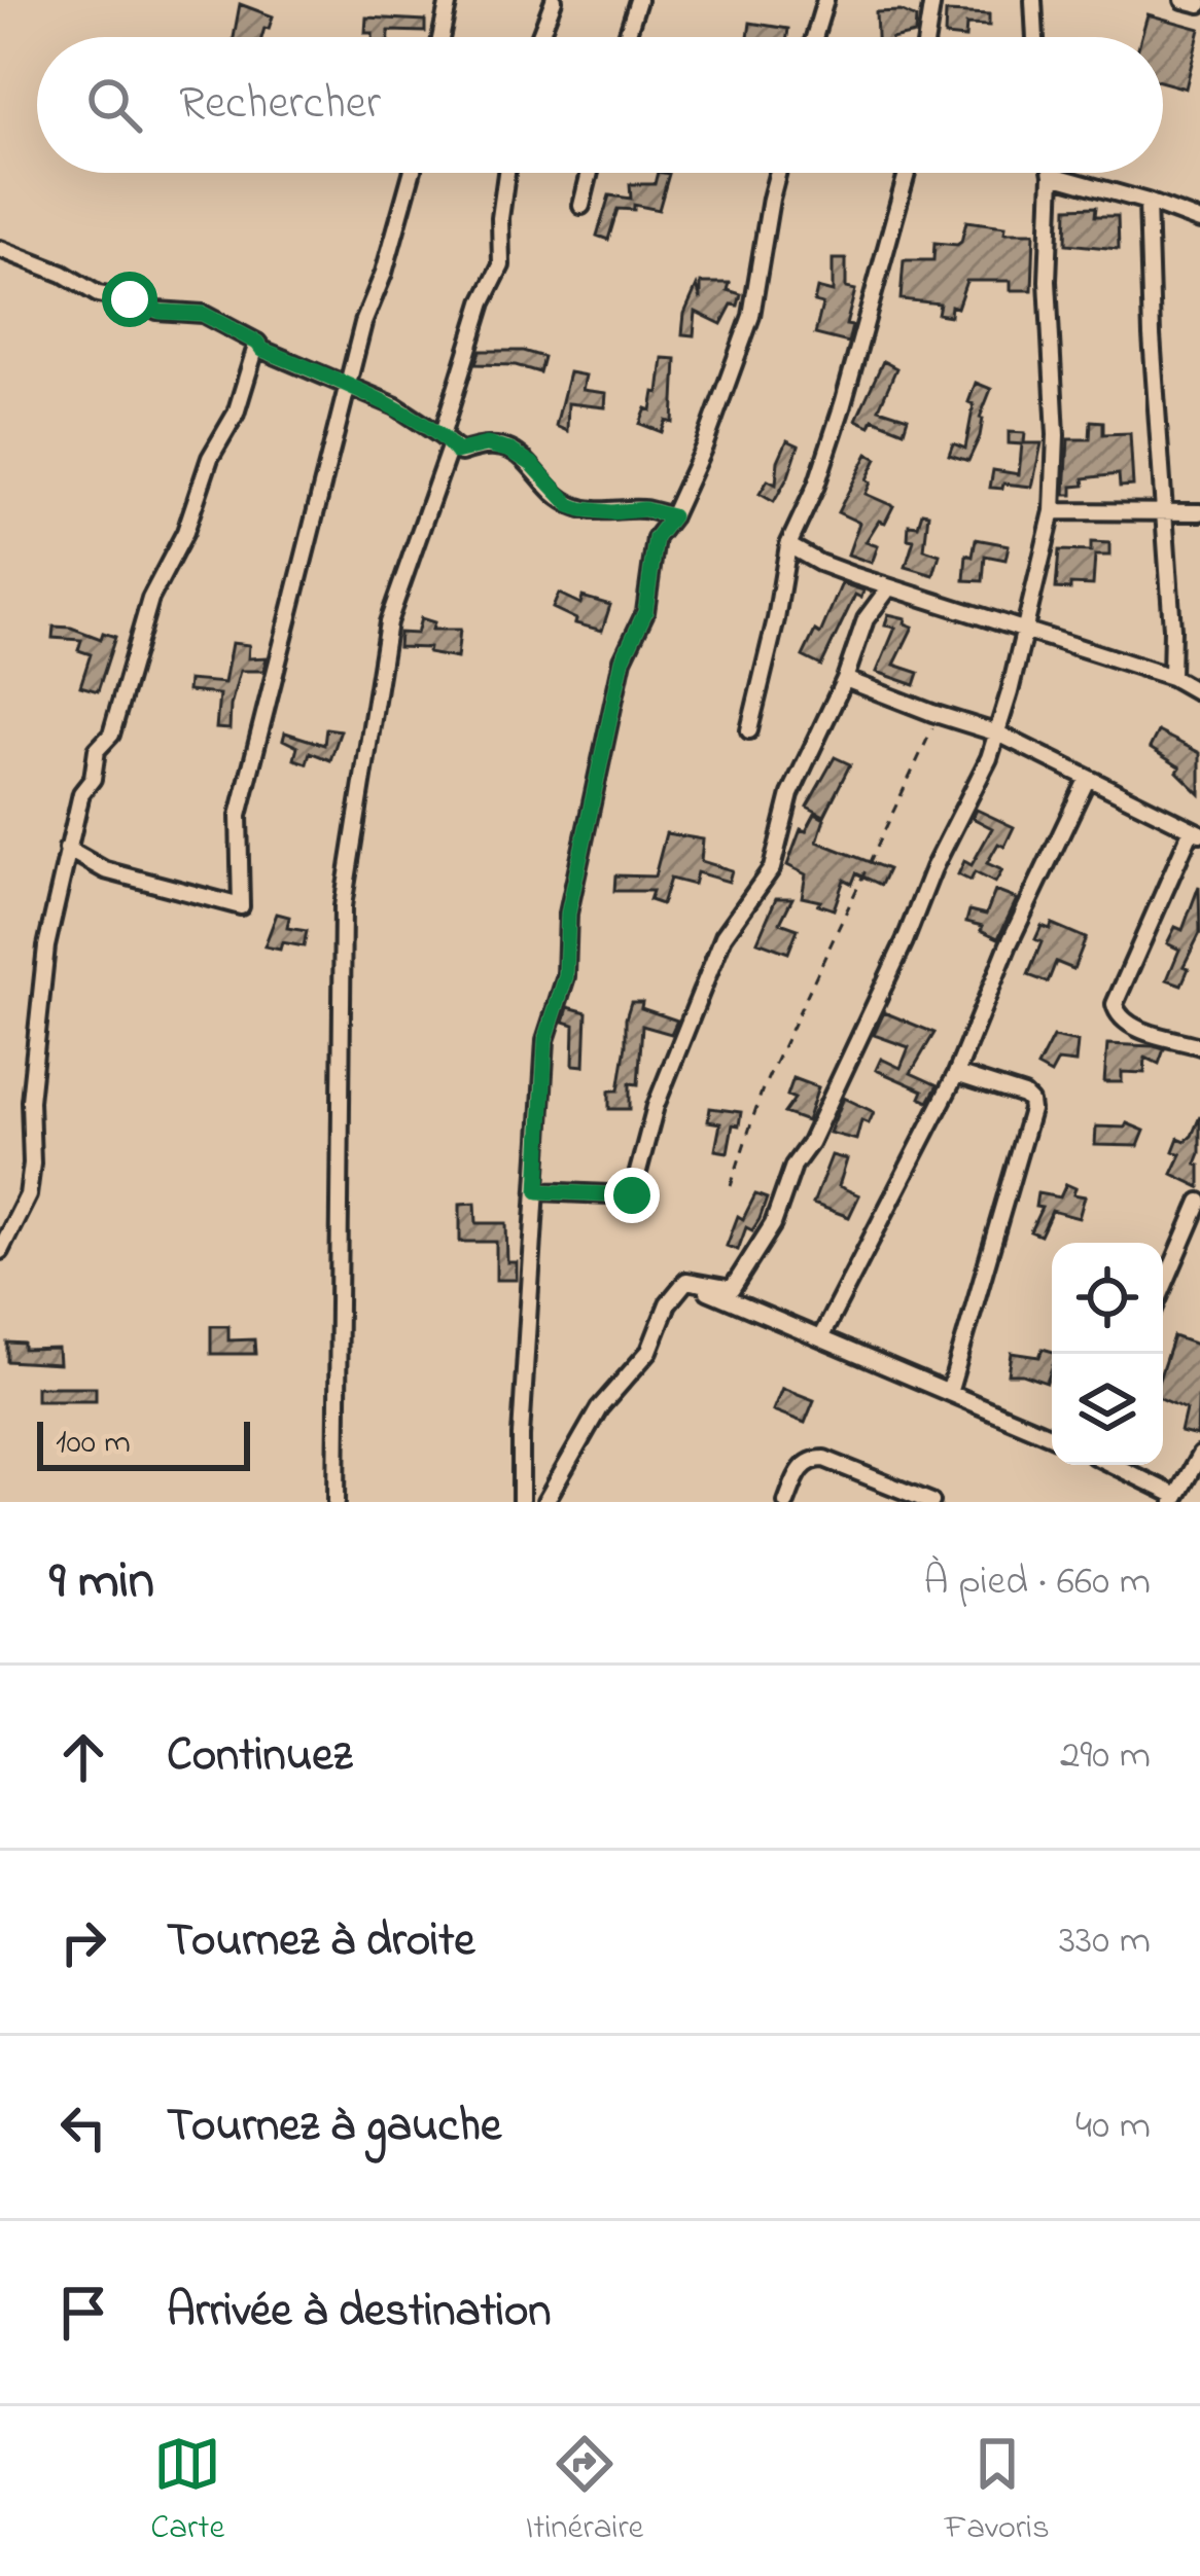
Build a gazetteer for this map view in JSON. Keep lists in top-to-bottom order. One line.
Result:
{"scale_bar":"100 m","page":{"search":"Rechercher","scale":"100 m","heading":["9 min","À pied · 660 m"],"list":[["Continuez","290 m"],["Tournez à droite","330 m"],["Tournez à gauche","40 m"],"Arrivée à destination"],"nav":["Carte","Itinéraire","Favoris"]}}
